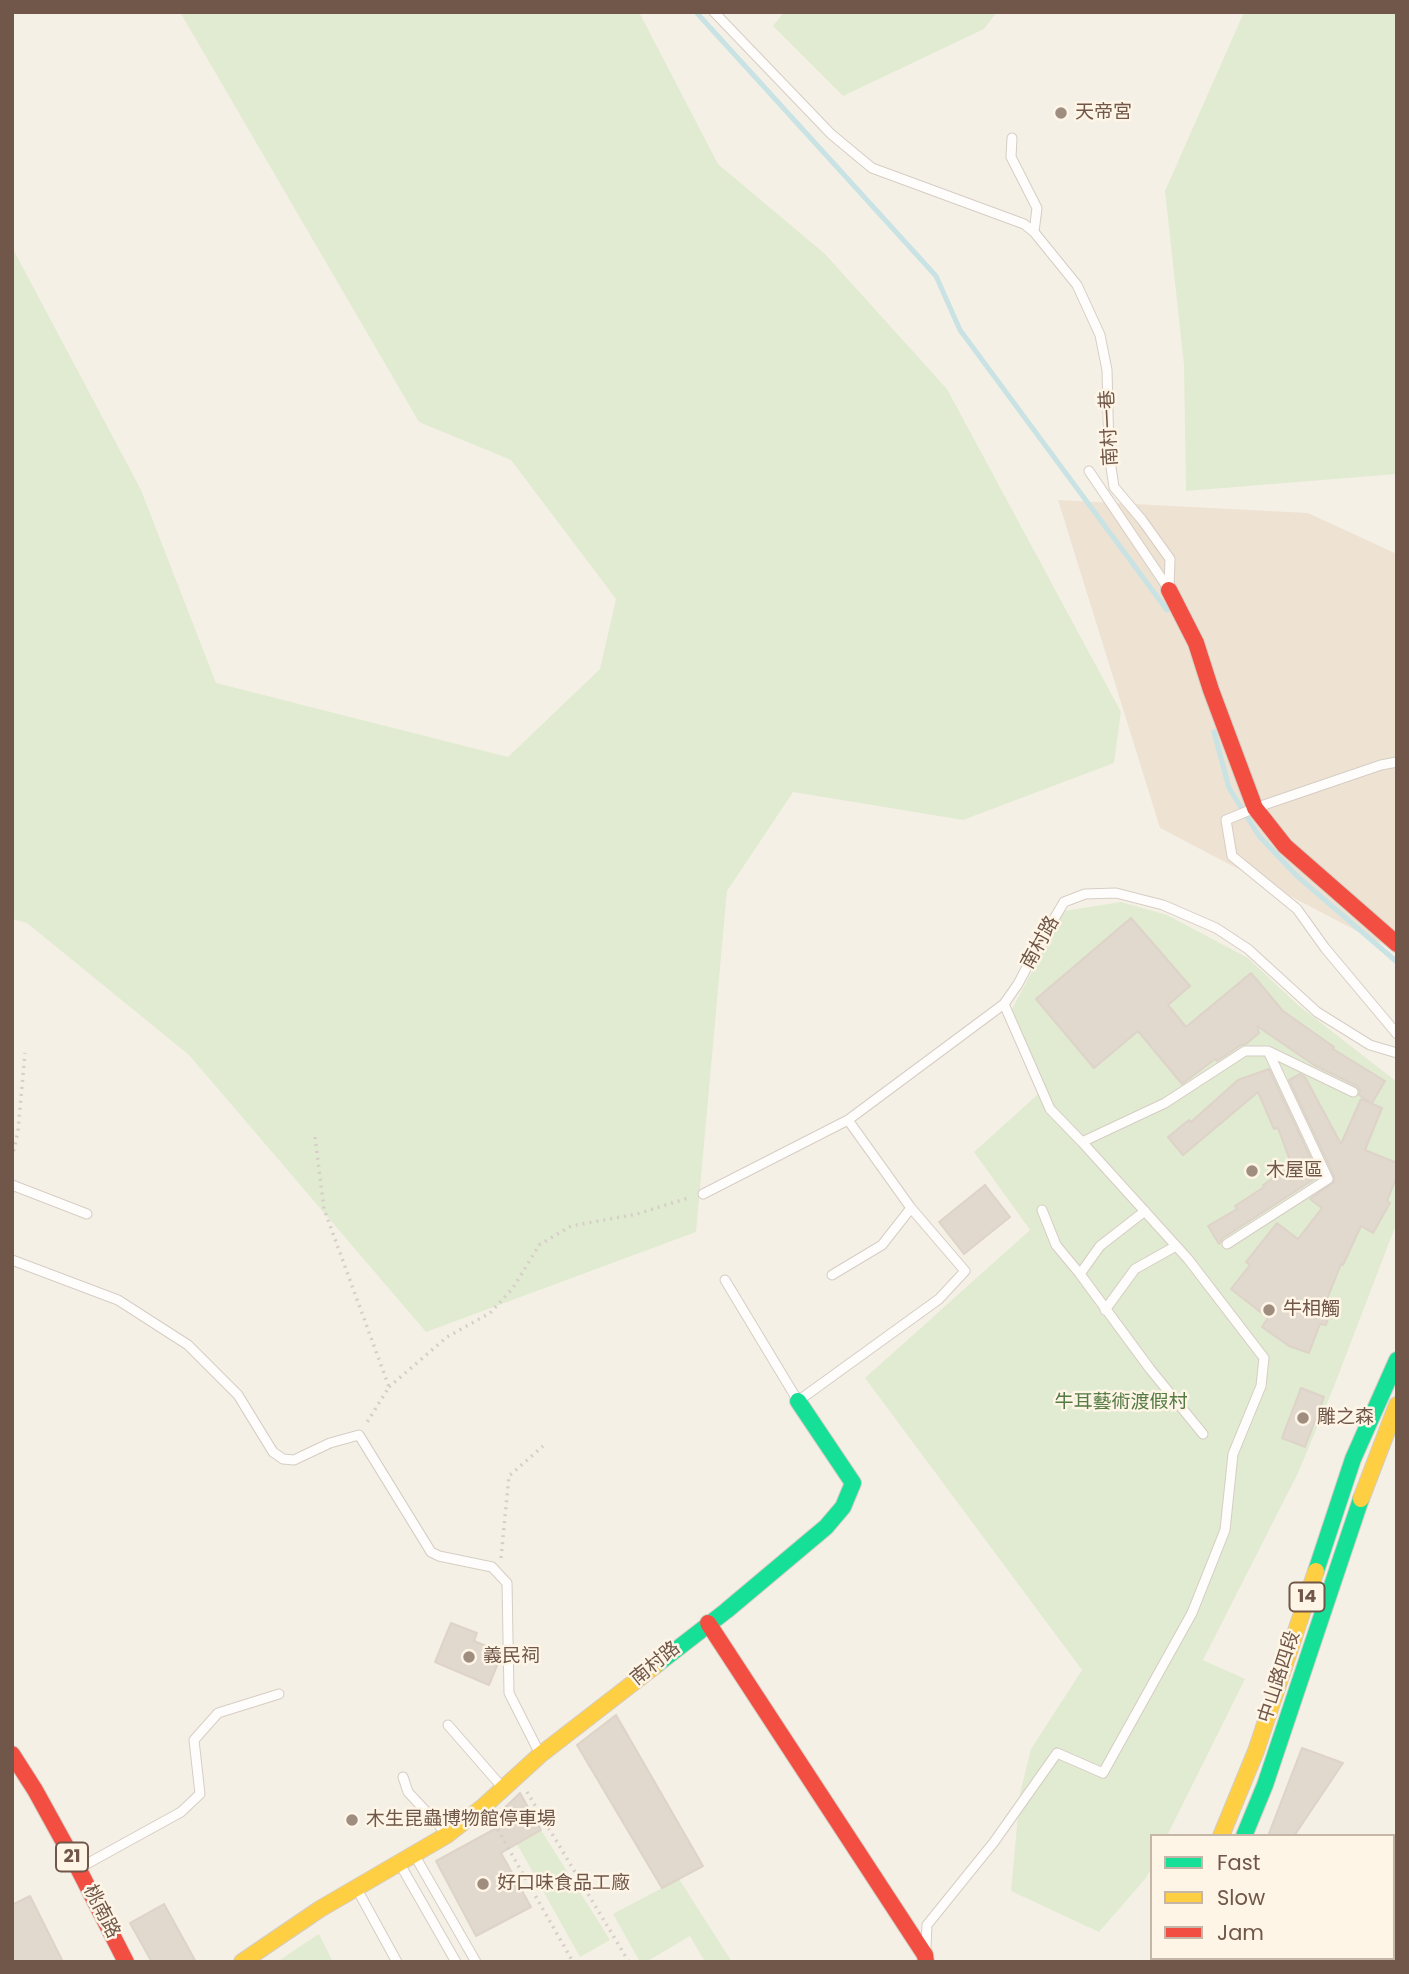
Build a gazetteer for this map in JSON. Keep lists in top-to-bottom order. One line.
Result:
{"streets":{"street":["南村一巷","南村路","14","中山路四段","21","桃南路"]},"parks":["牛耳藝術渡假村"],"places":["天帝宮","木屋區","牛相觸","雕之森","義民祠","木生昆蟲博物館停車場","好口味食品工廠"],"legend":["Fast","Slow","Jam"]}
